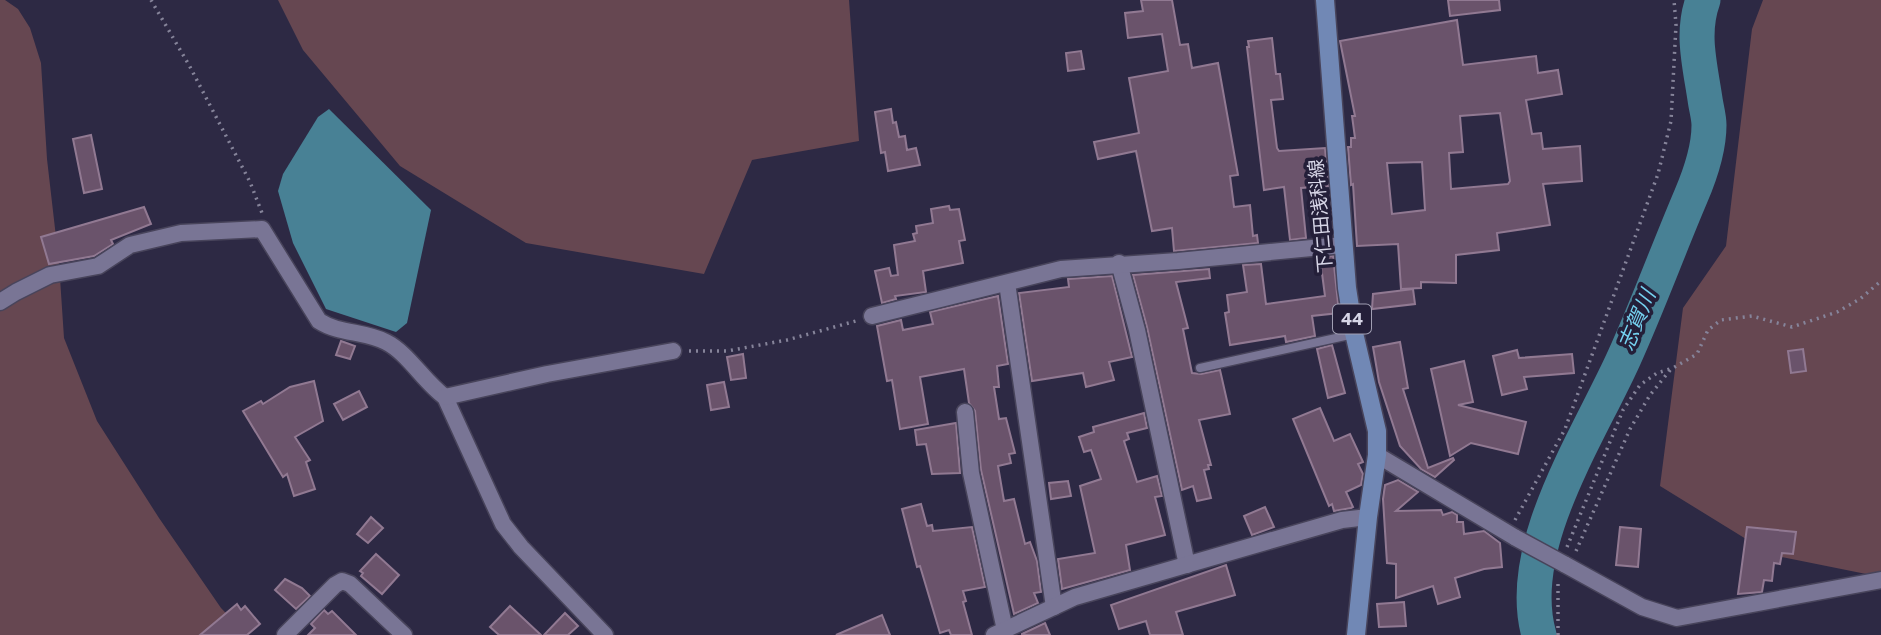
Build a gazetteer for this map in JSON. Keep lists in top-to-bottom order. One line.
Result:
{"streets":{"main road":["下仁田浅科線","44"]},"water":["志賀川"]}
